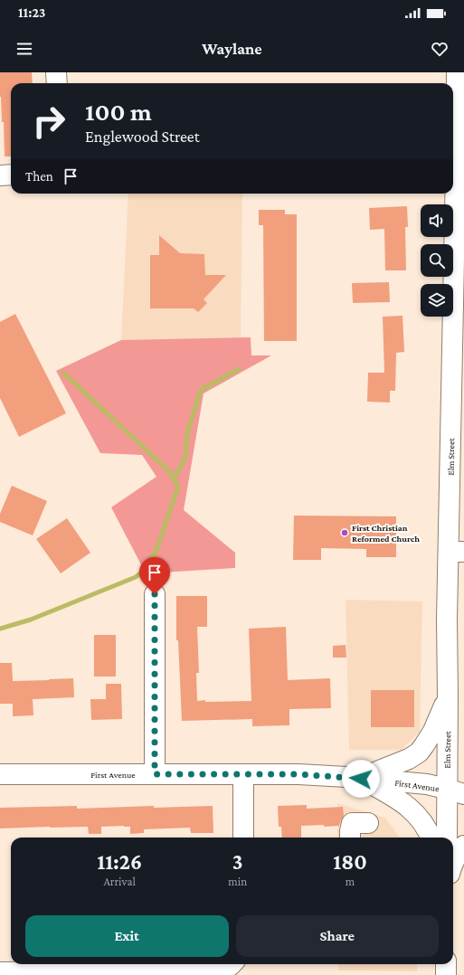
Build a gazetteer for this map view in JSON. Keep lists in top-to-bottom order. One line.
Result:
{"streets":{"main road":["Elm Street","First Avenue"]},"crossings":[["Elm Street","First Avenue"]],"places":["First Christian Reformed Church"],"page":{"status":"11:23","header":"Waylane","turn":["100 m","Englewood Street"],"then":"Then","eta":["11:26","Arrival","3","min","180","m"],"buttons":["Exit","Share"]}}
